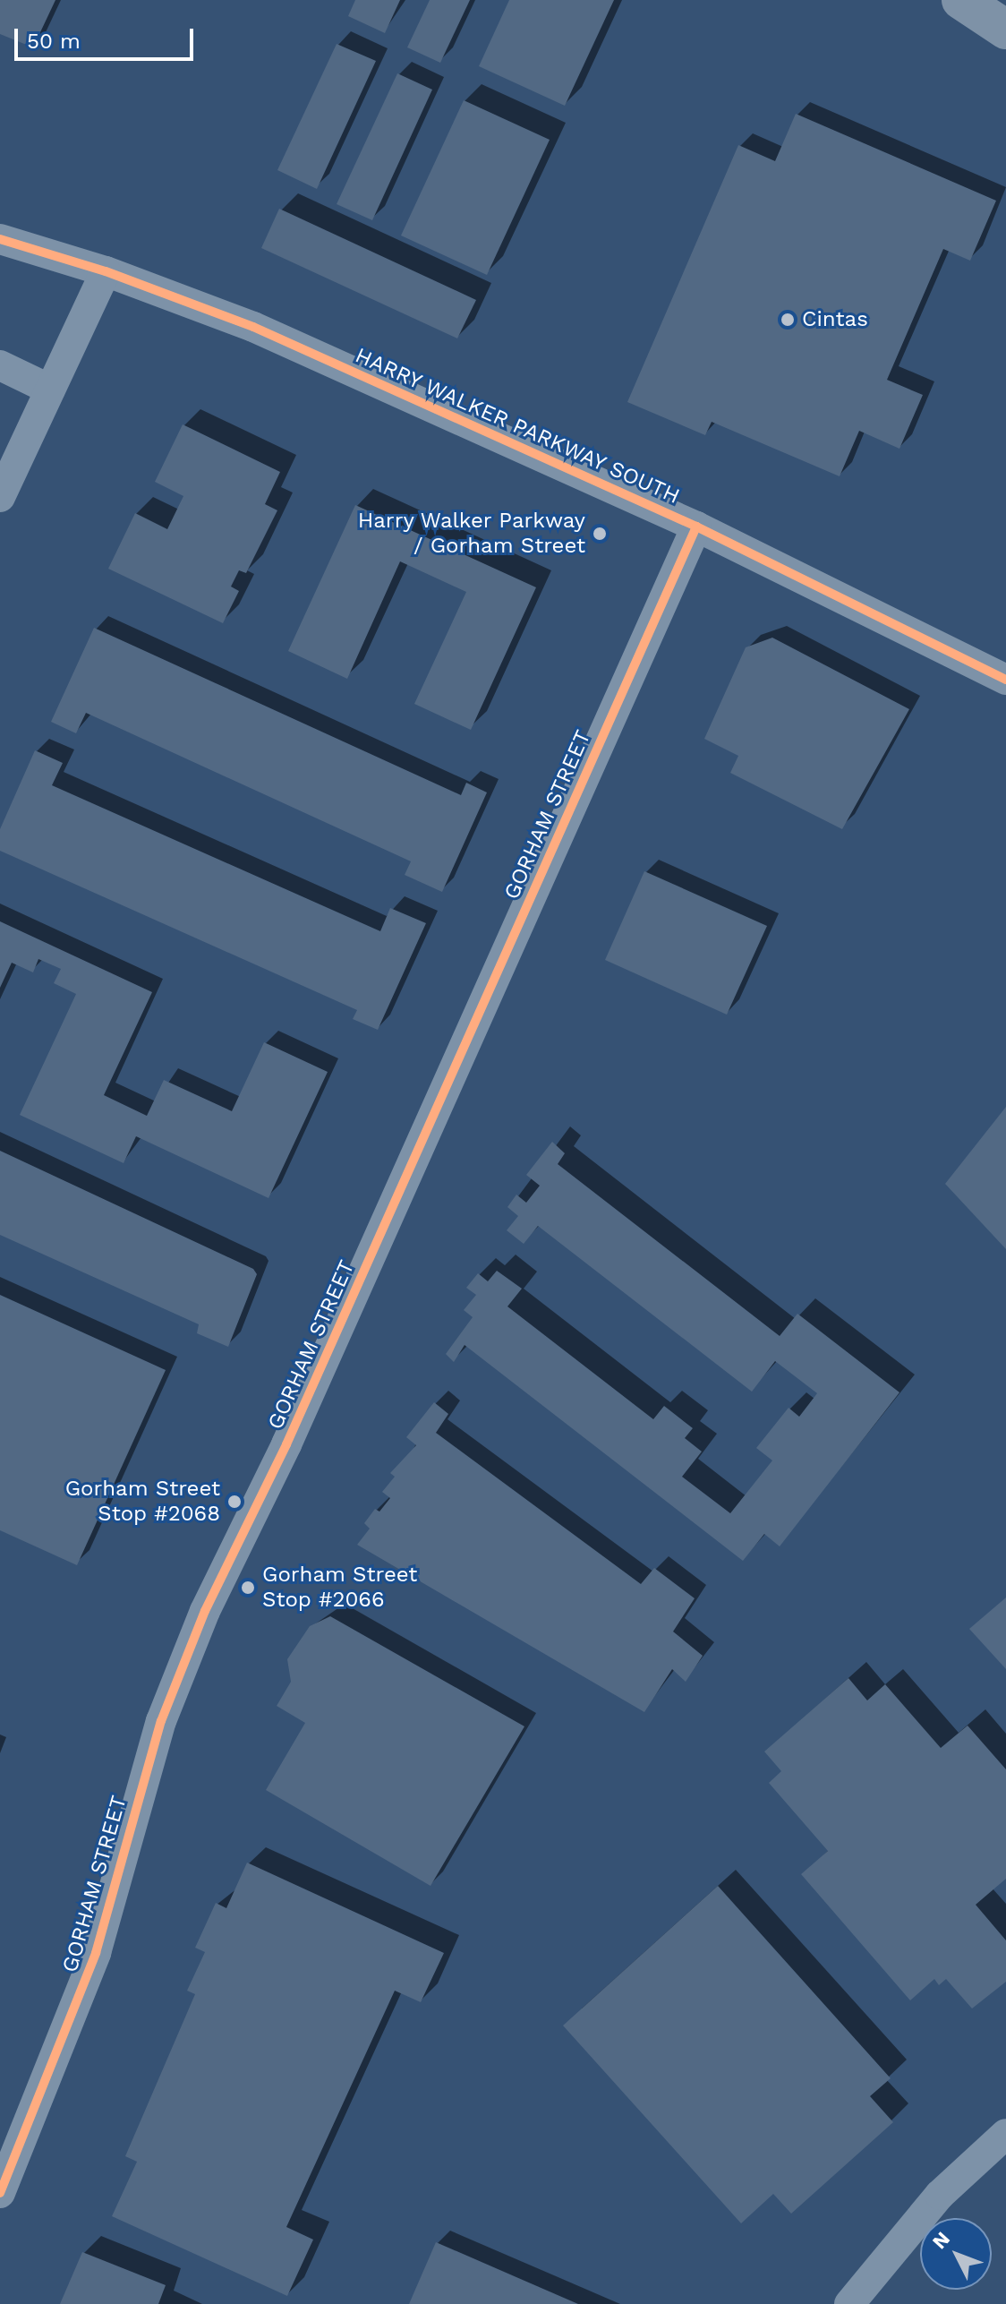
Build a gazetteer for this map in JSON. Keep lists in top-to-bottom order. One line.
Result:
{"streets":{"street":["HARRY WALKER PARKWAY SOUTH","GORHAM STREET"]},"crossings":[["HARRY WALKER PARKWAY SOUTH","GORHAM STREET"]],"places":["Cintas","Harry Walker Parkway / Gorham Street","Gorham Street Stop #2068","Gorham Street Stop #2066"],"scale_bar":"50 m","north":"top left"}
